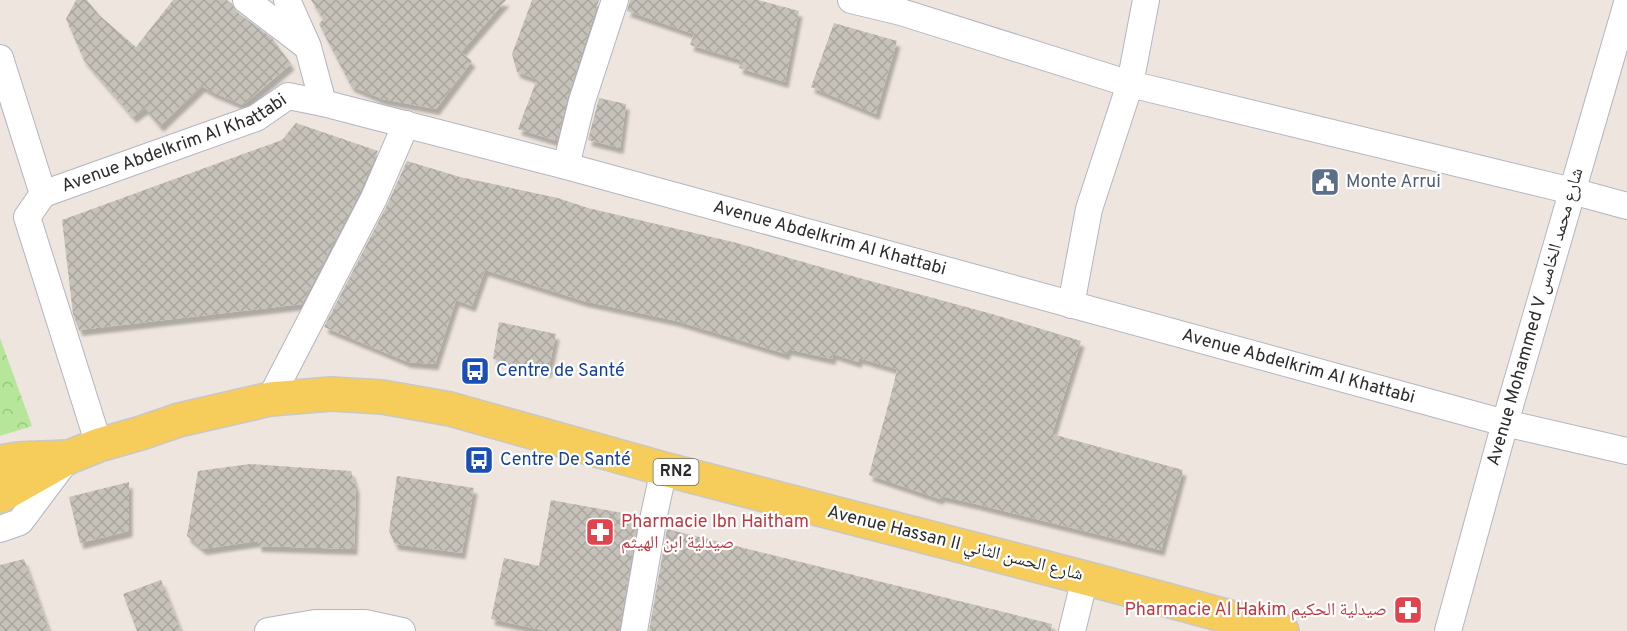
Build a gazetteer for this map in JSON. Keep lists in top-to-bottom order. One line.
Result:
{"streets":{"main road":["RN2","Avenue Hassan II شارع الحسن الثاني"],"street":["Avenue Abdelkrim Al Khattabi","Avenue Mohammed V شارع محمد الخامس"]},"crossings":[["Avenue Abdelkrim Al Khattabi","Avenue Mohammed V شارع محمد الخامس"]],"places":{"public building":["Monte Arrui"],"bus stop":["Centre de Santé","Centre De Santé"],"pharmacy":["Pharmacie Ibn Haitham صيدلية ابن الهيثم","Pharmacie Al Hakim صيدلية الحكيم"]}}
